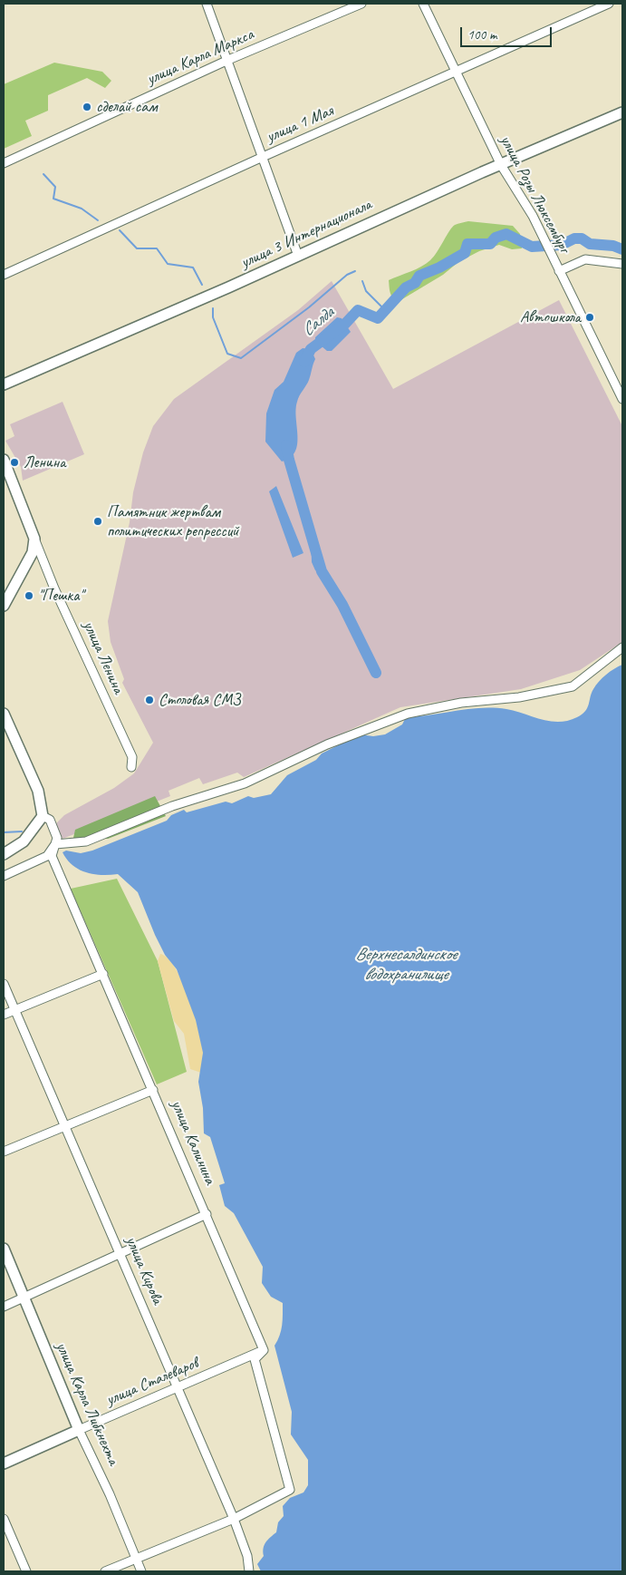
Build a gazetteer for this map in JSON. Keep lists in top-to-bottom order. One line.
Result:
{"streets":{"main road":["улица 3 Интернационала","улица Ленина","улица Сталеваров","улица Карла Либкнехта"],"street":["улица Карла Маркса","улица 1 Мая","улица Розы Люксембург","улица Калинина","улица Кирова"]},"crossings":[["улица 1 Мая","улица Розы Люксембург"],["улица Розы Люксембург","улица 3 Интернационала"],["улица Калинина","улица Сталеваров"],["улица Кирова","улица Сталеваров"],["улица Сталеваров","улица Карла Либкнехта"]],"water":["Салда","Верхнесалдинское водохранилище"],"places":["сделай сам","Автошкола","Ленина","Памятник жертвам политических репрессий","\"Пешка\"","Столовая СМЗ"],"scale_bar":"100 m"}
